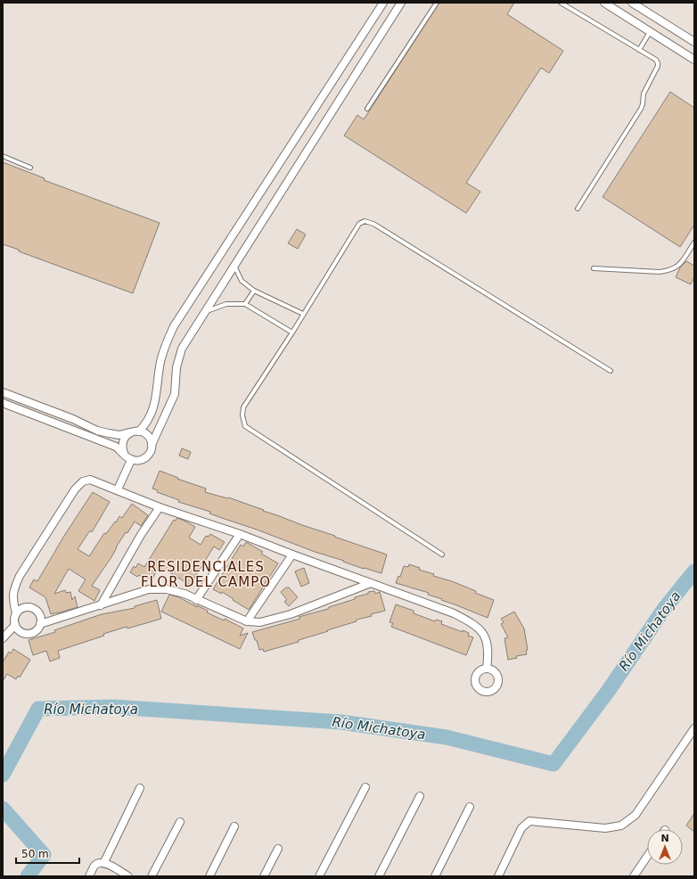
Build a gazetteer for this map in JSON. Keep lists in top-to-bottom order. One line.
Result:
{"districts":["RESIDENCIALES FLOR DEL CAMPO"],"water":["Río Michatoya"],"scale_bar":"50 m","north":"top"}
